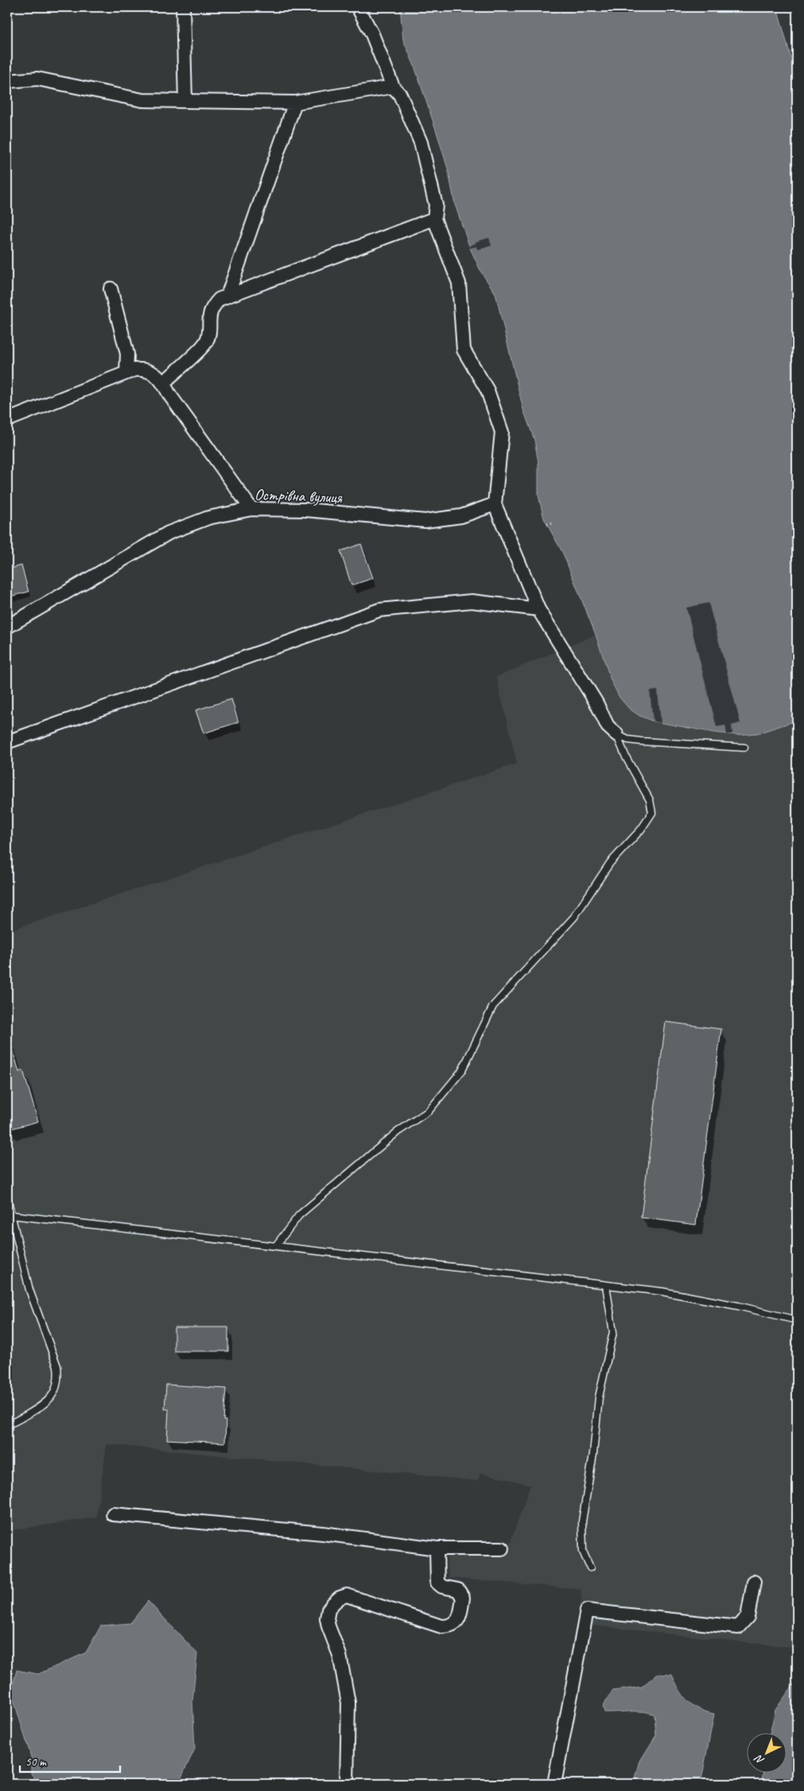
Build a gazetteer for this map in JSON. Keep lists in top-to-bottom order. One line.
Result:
{"streets":{"street":["Острівна вулиця"]},"scale_bar":"50 m","north":"bottom left"}
